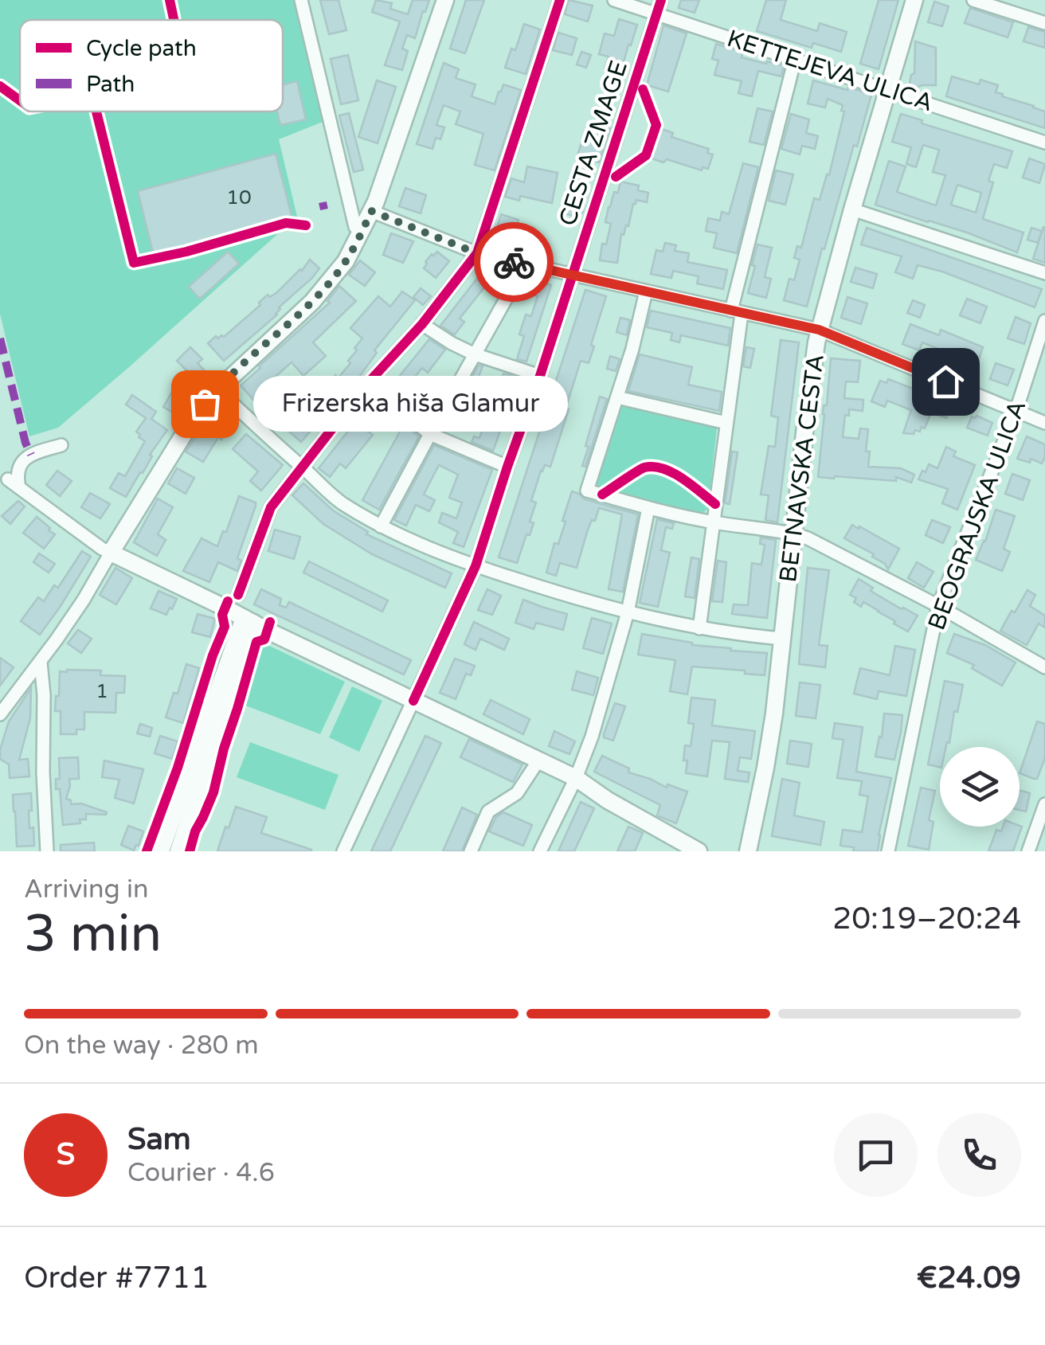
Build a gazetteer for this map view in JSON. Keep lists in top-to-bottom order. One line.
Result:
{"streets":{"street":["KETTEJEVA ULICA","CESTA ZMAGE","BETNAVSKA CESTA","BEOGRAJSKA ULICA"]},"crossings":[["KETTEJEVA ULICA","CESTA ZMAGE"],["KETTEJEVA ULICA","BETNAVSKA CESTA"]],"places":["Frizerska hiša Glamur"],"house_numbers":["10","1"],"legend":["Cycle path","Path"],"page":{"bubble":"Frizerska hiša Glamur","heading":["3 min","Arriving in","20:19–20:24"],"panel":["Sam","Courier · 4.6","Order #7711","€24.09"],"bar":"On the way · 280 m","round":"S"}}
